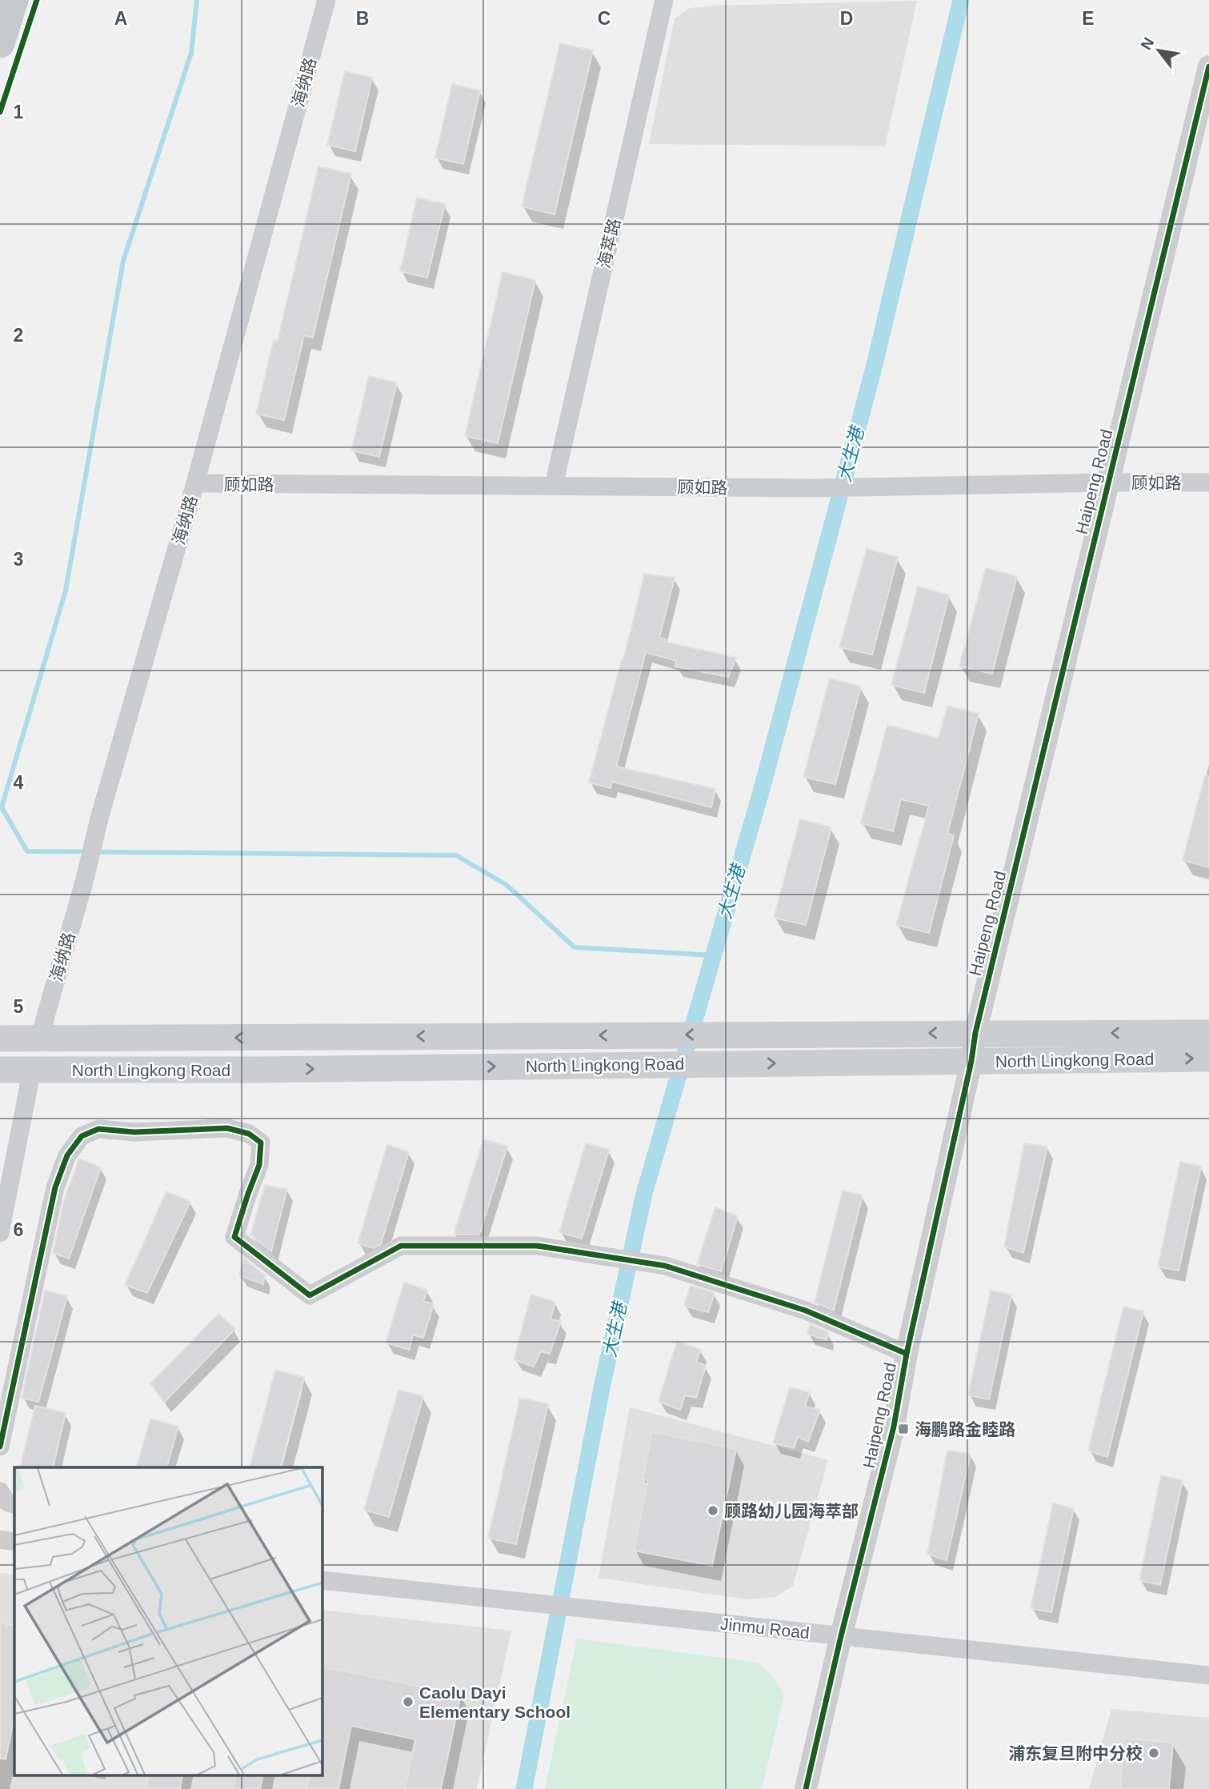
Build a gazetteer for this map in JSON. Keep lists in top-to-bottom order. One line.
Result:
{"streets":{"main road":["North Lingkong Road"],"street":["海纳路","海萃路","Haipeng Road","顾如路","Jinmu Road"]},"crossings":[["海纳路","顾如路"],["海纳路","North Lingkong Road"],["海萃路","顾如路"],["Haipeng Road","顾如路"],["Haipeng Road","North Lingkong Road"],["Haipeng Road","Jinmu Road"]],"water":["大生港"],"places":{"transit":["海鹏路金睦路"],"other":["顾路幼儿园海萃部","Caolu Dayi Elementary School","浦东复旦附中分校"]},"north":"top left","grid":{"columns":["A","B","C","D","E"],"rows":["1","2","3","4","5","6"]}}
